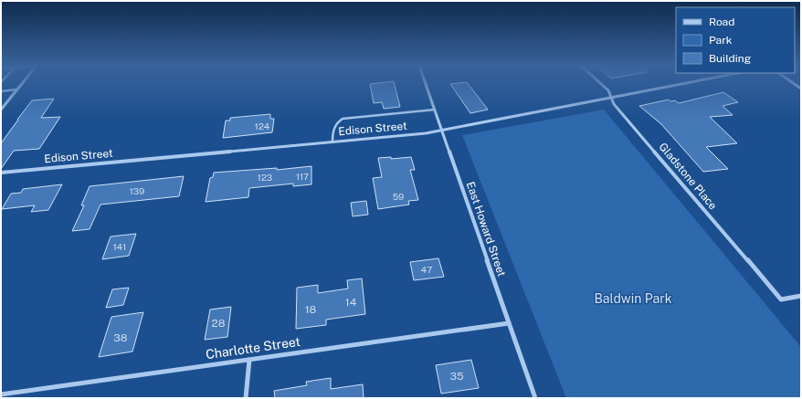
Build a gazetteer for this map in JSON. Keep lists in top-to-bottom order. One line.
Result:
{"streets":{"street":["Edison Street","Gladstone Place","East Howard Street","Charlotte Street"]},"crossings":[["Edison Street","Gladstone Place"],["Edison Street","East Howard Street"],["East Howard Street","Charlotte Street"]],"parks":["Baldwin Park"],"house_numbers":["124","117","123","139","59","141","47","14","18","28","38","35"],"legend":["Road","Park","Building"]}
